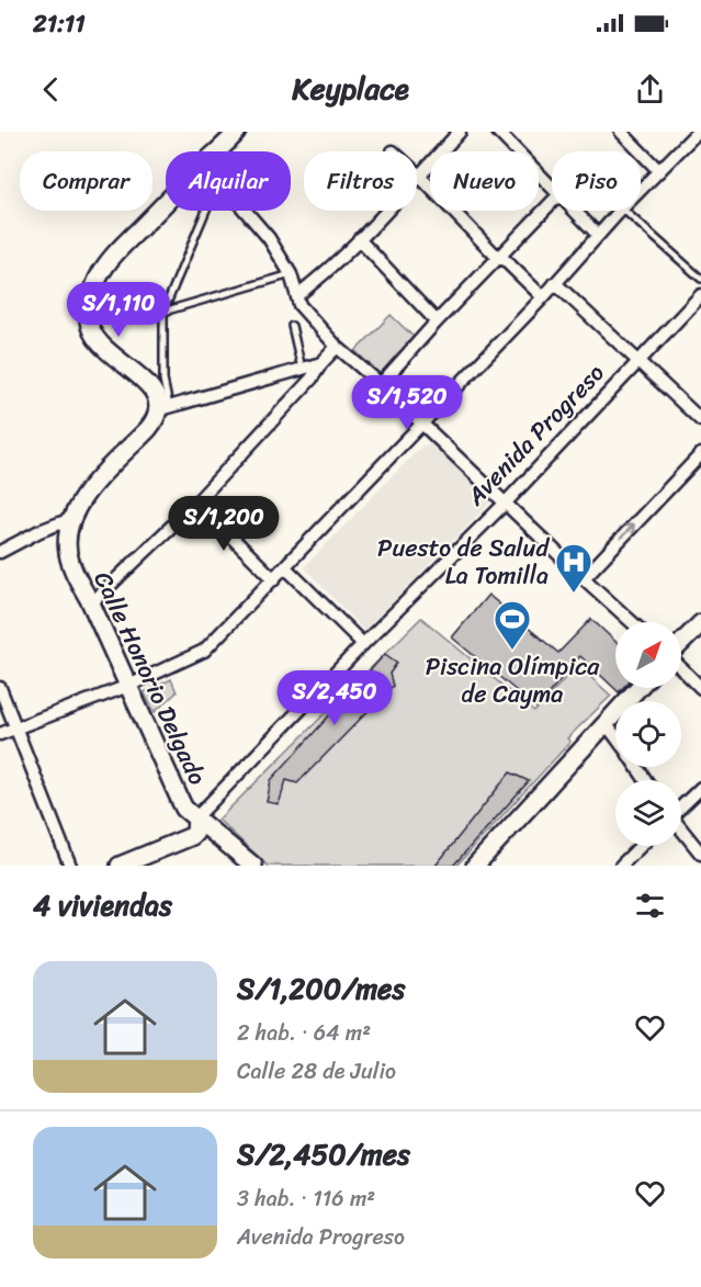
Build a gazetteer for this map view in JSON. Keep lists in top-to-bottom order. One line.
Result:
{"streets":{"street":["Avenida Progreso","Calle Honorio Delgado"]},"crossings":[["Avenida Progreso","Calle Honorio Delgado"]],"places":{"hospital":["Puesto de Salud La Tomilla"],"sports":["Piscina Olímpica de Cayma"]},"north":"top right","page":{"status":"21:11","header":"Keyplace","chip":["Comprar","Alquilar","Filtros","Nuevo","Piso"],"price":["S/1,110","S/1,520","S/1,200","S/2,450"],"heading":"4 viviendas","list":[{"name":"S/1,200/mes","note":"2 hab. · 64 m² · Calle 28 de Julio"},{"name":"S/2,450/mes","note":"3 hab. · 116 m² · Avenida Progreso"}]}}
